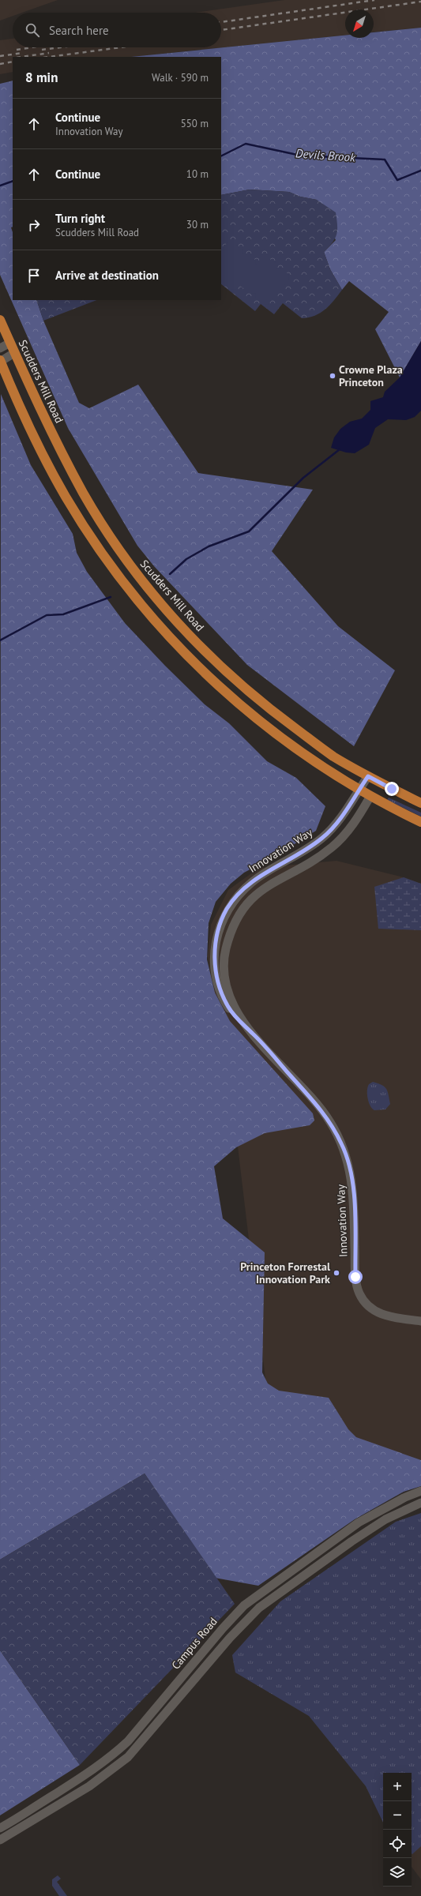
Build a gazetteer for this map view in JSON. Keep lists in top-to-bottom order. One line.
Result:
{"streets":{"main road":["Scudders Mill Road"],"street":["Innovation Way","Campus Road"]},"crossings":[["Scudders Mill Road","Innovation Way"]],"water":["Devils Brook"],"places":["Crowne Plaza Princeton","Princeton Forrestal Innovation Park"],"north":"bottom left","page":{"search":"Search here","heading":["8 min","Walk · 590 m"],"list":[["Continue","Innovation Way","550 m"],["Continue","10 m"],["Turn right","Scudders Mill Road","30 m"],"Arrive at destination"],"map_buttons":["+","−"]}}
